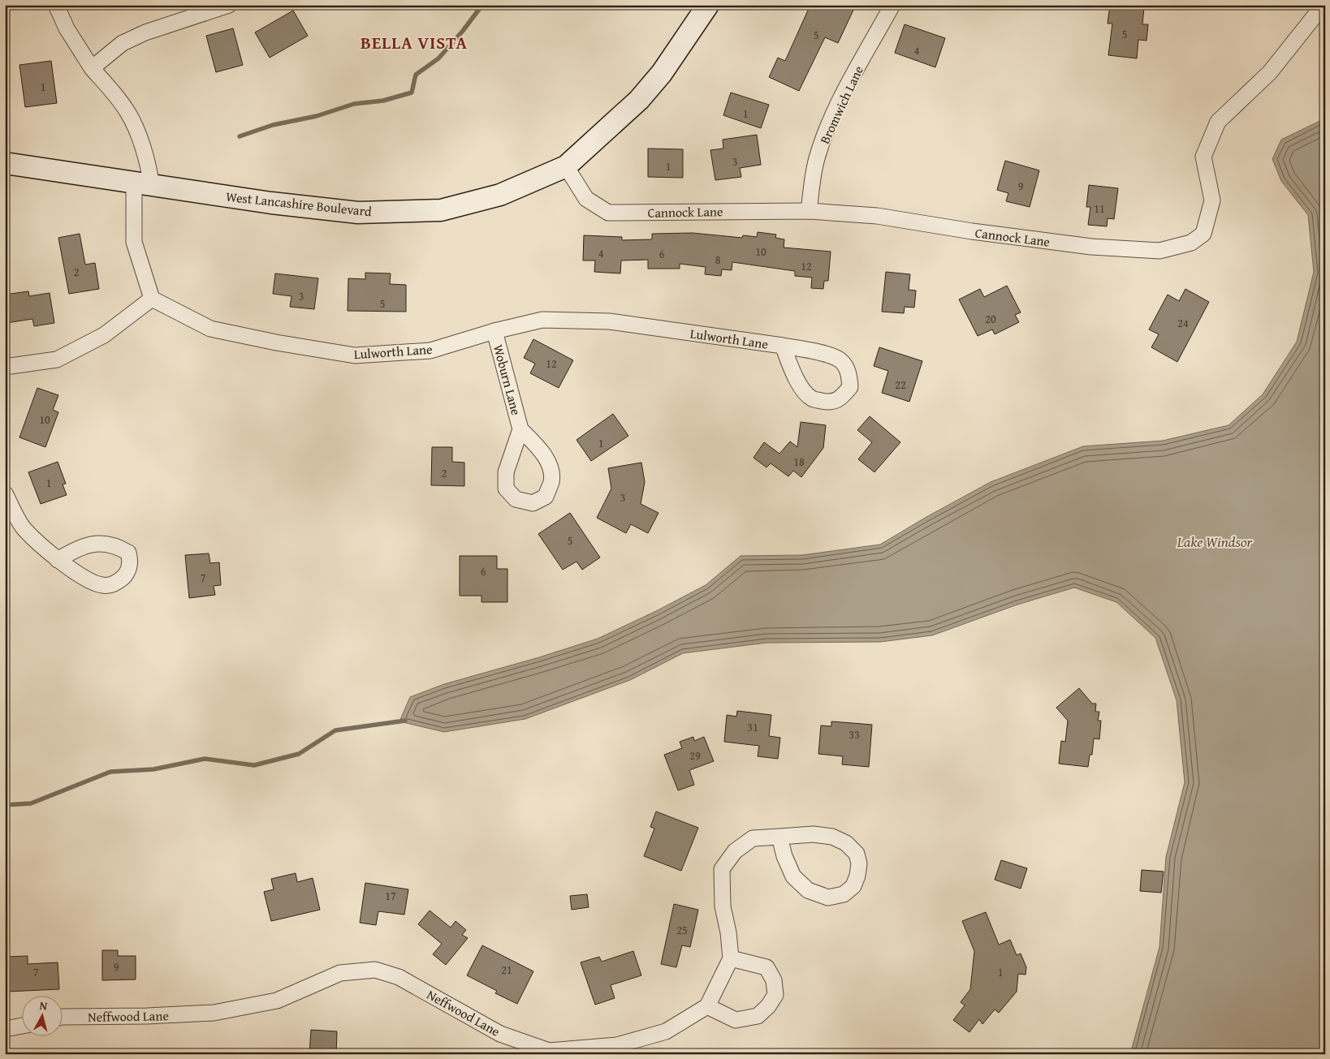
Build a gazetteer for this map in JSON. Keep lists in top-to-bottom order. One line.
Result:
{"streets":{"main road":["West Lancashire Boulevard"],"street":["Bromwich Lane","Cannock Lane","Lulworth Lane","Woburn Lane","Neffwood Lane"]},"crossings":[["Bromwich Lane","Cannock Lane"],["West Lancashire Boulevard","Cannock Lane"],["Lulworth Lane","Woburn Lane"]],"districts":["BELLA VISTA"],"water":["Lake Windsor"],"house_numbers":["5","5","4","1","1","3","1","9","11","10","4","6","8","12","2","3","5","20","24","12","22","10","1","18","2","1","3","5","6","7","31","33","29","17","25","9","21","7","1"],"north":"top"}
